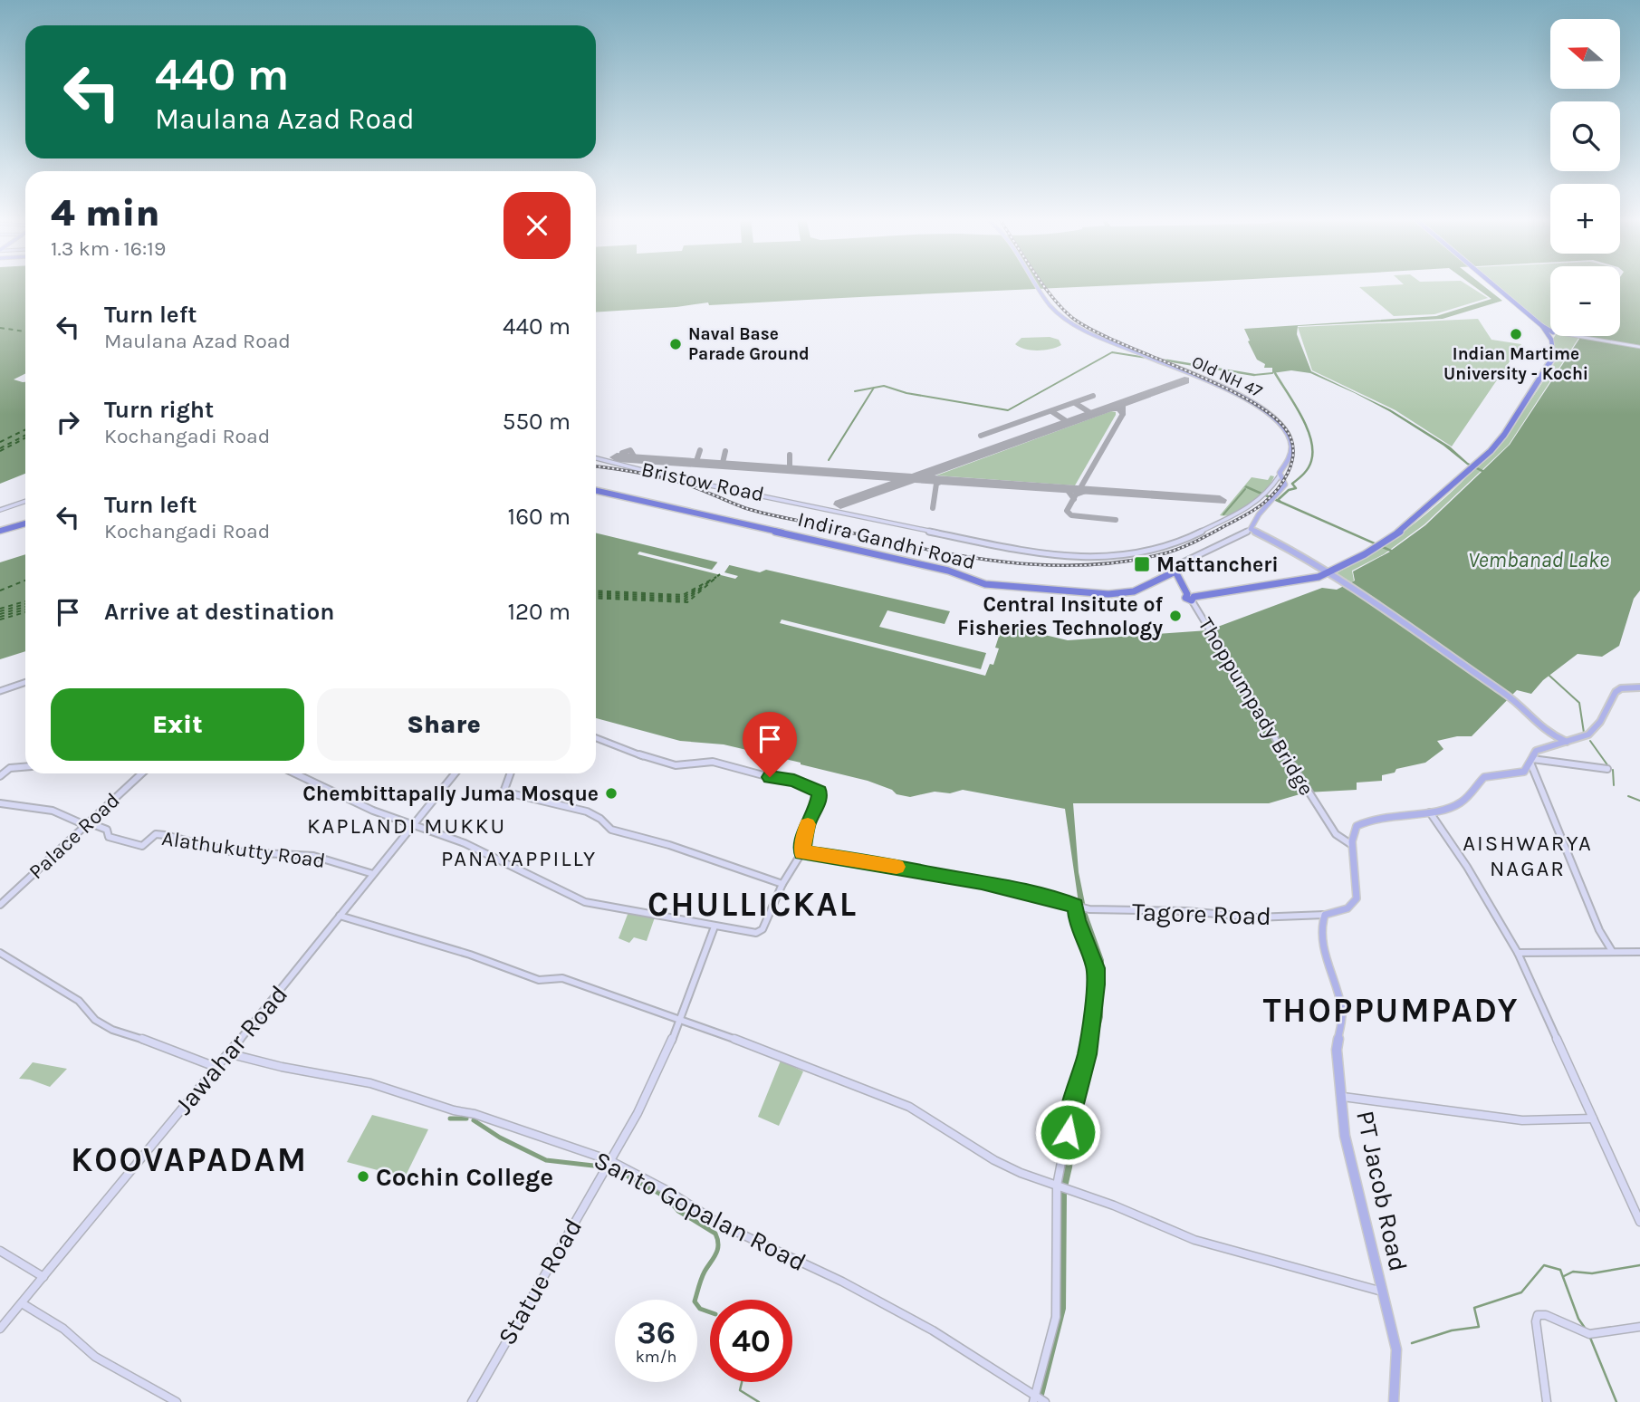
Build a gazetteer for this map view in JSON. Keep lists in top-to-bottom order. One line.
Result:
{"streets":{"highway":["Indira Gandhi Road"],"main road":["Old NH 47","PT Jacob Road"],"street":["Bristow Road","Thoppumpady Bridge","Palace Road","Alathukutty Road","Tagore Road","Jawahar Road","Santo Gopalan Road","Statue Road"]},"crossings":[["Old NH 47","Bristow Road"],["Old NH 47","Indira Gandhi Road"],["Palace Road","Alathukutty Road"],["Alathukutty Road","Jawahar Road"],["Tagore Road","PT Jacob Road"],["Jawahar Road","Santo Gopalan Road"],["Santo Gopalan Road","Statue Road"]],"districts":["KAPLANDI MUKKU","AISHWARYA NAGAR","PANAYAPPILLY","CHULLICKAL","THOPPUMPADY","KOOVAPADAM"],"water":["Vembanad Lake"],"places":{"other":["Indian Martime University - Kochi","Naval Base Parade Ground","Central Insitute of Fisheries Technology","Chembittapally Juma Mosque","Cochin College"],"transit":["Mattancheri"]},"north":"left","page":{"map_buttons":["+","−"],"turn":["440 m","Maulana Azad Road"],"heading":["4 min","1.3 km · 16:19"],"list":[{"name":"Turn left","note":"Maulana Azad Road","value":"440 m"},{"name":"Turn right","note":"Kochangadi Road","value":"550 m"},{"name":"Turn left","note":"Kochangadi Road","value":"160 m"},{"name":"Arrive at destination","value":"120 m"}],"buttons":["Exit","Share"],"speed":"36 km/h","limit":"40"}}
